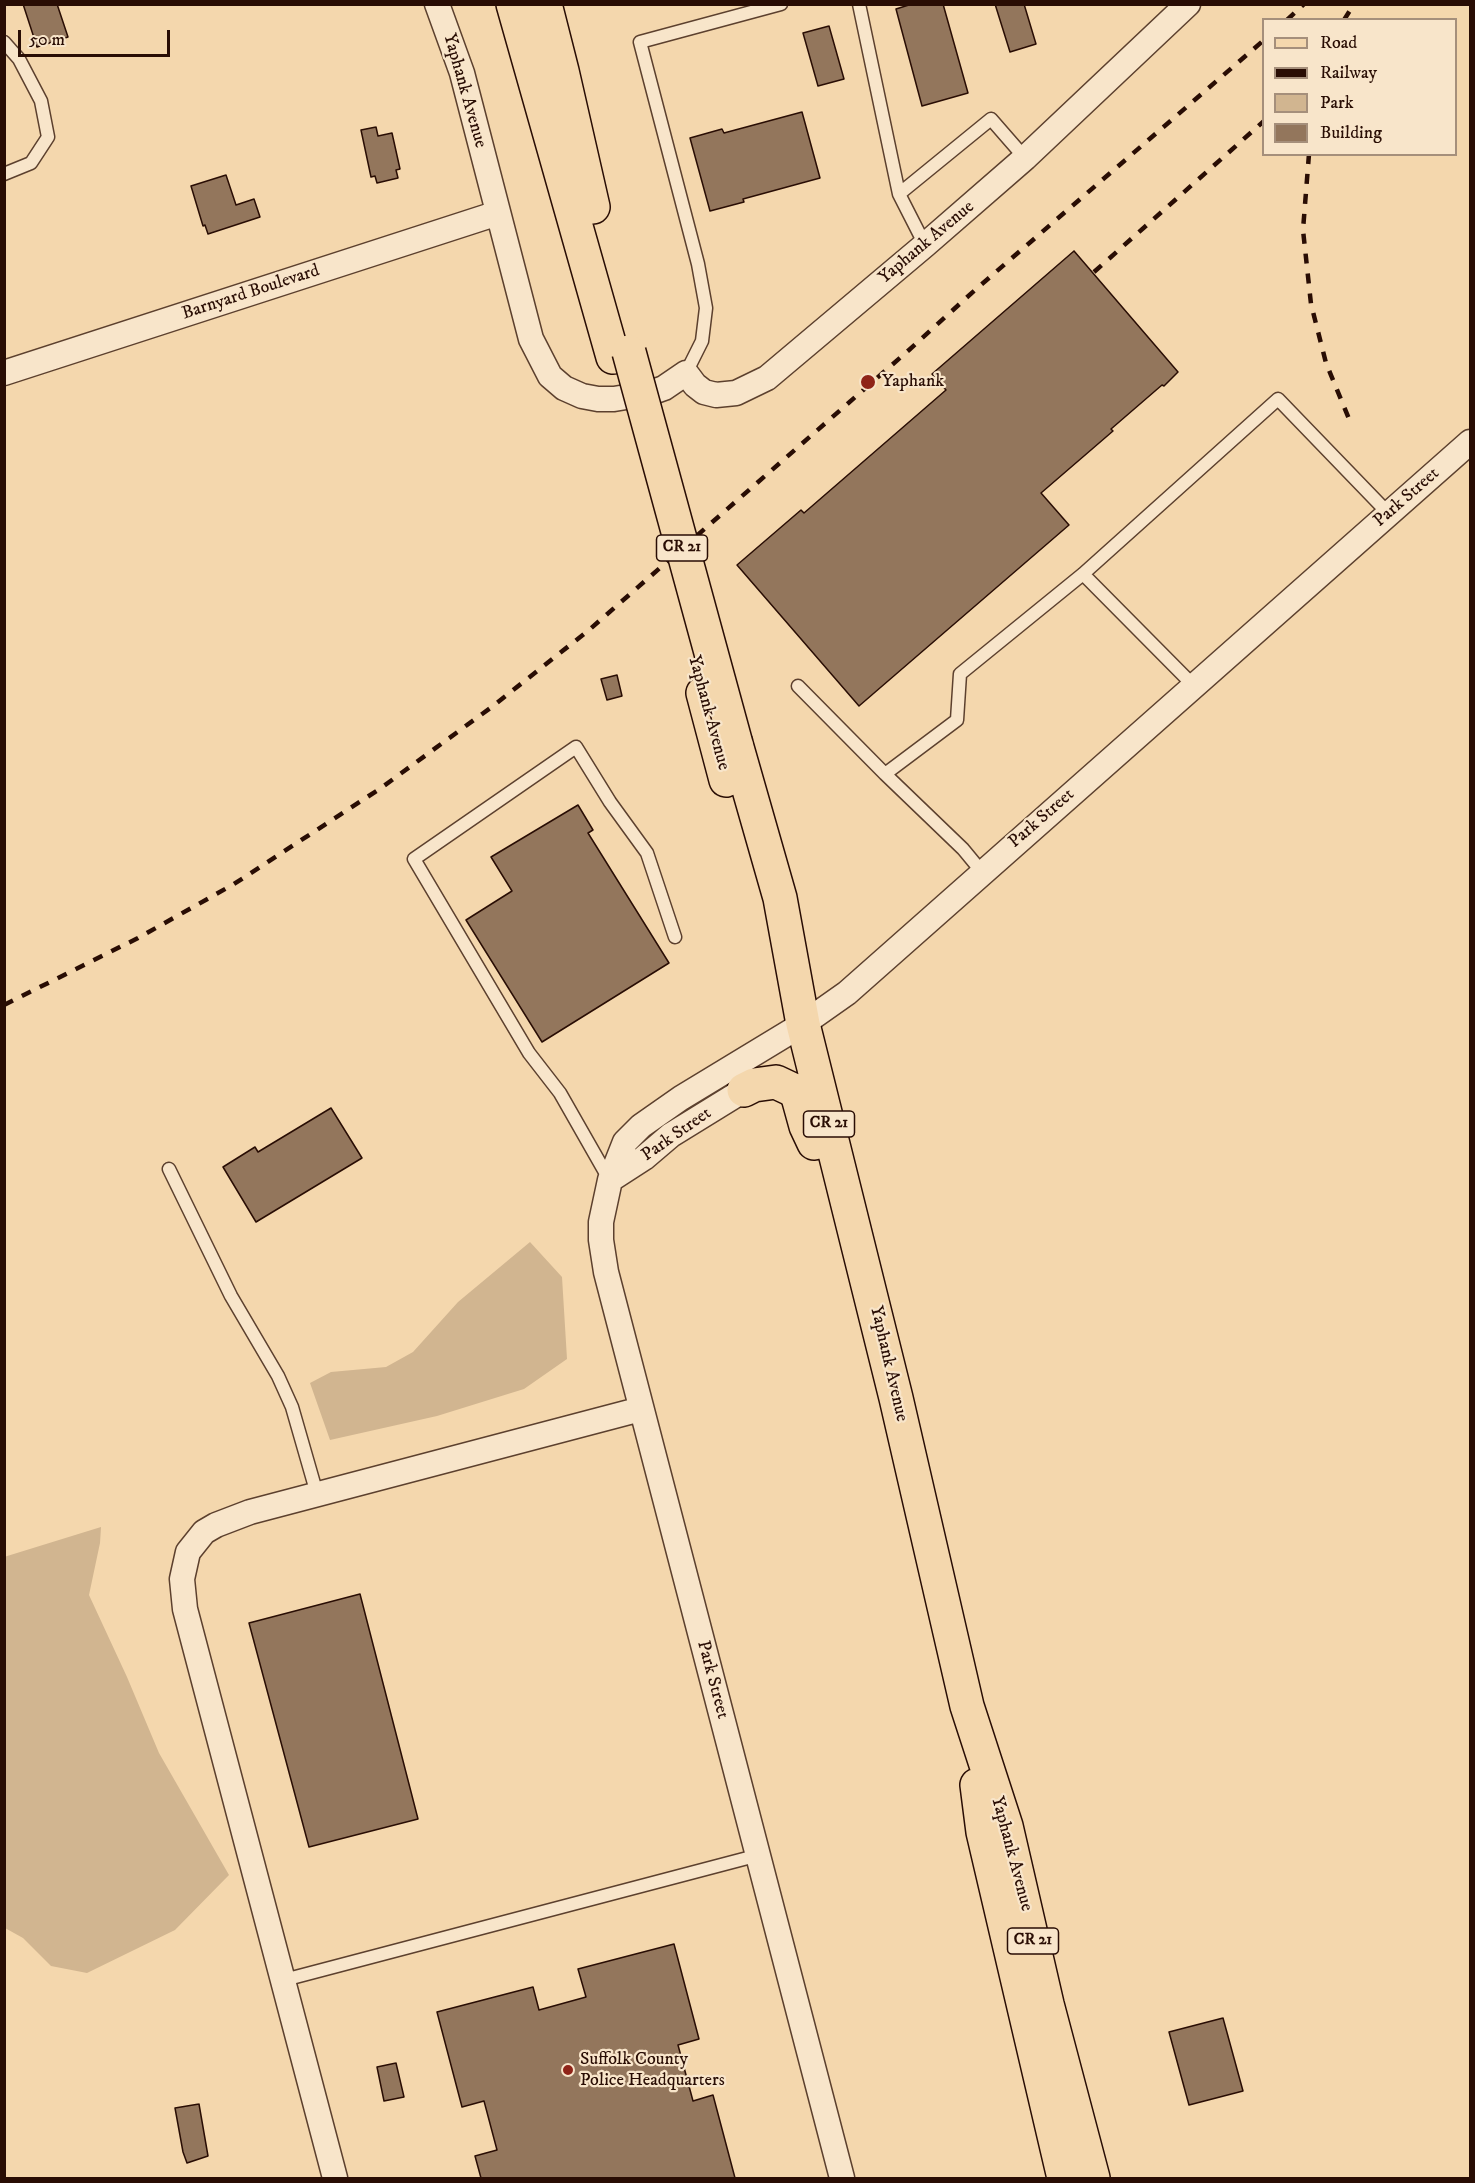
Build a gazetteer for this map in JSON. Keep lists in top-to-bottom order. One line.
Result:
{"streets":{"main road":["Yaphank Avenue","CR 21"],"street":["Barnyard Boulevard","Park Street"]},"crossings":[["Yaphank Avenue","Barnyard Boulevard"],["Yaphank Avenue","Park Street"]],"places":["Yaphank","Suffolk County Police Headquarters"],"legend":["Road","Railway","Park","Building"],"scale_bar":"50 m"}
